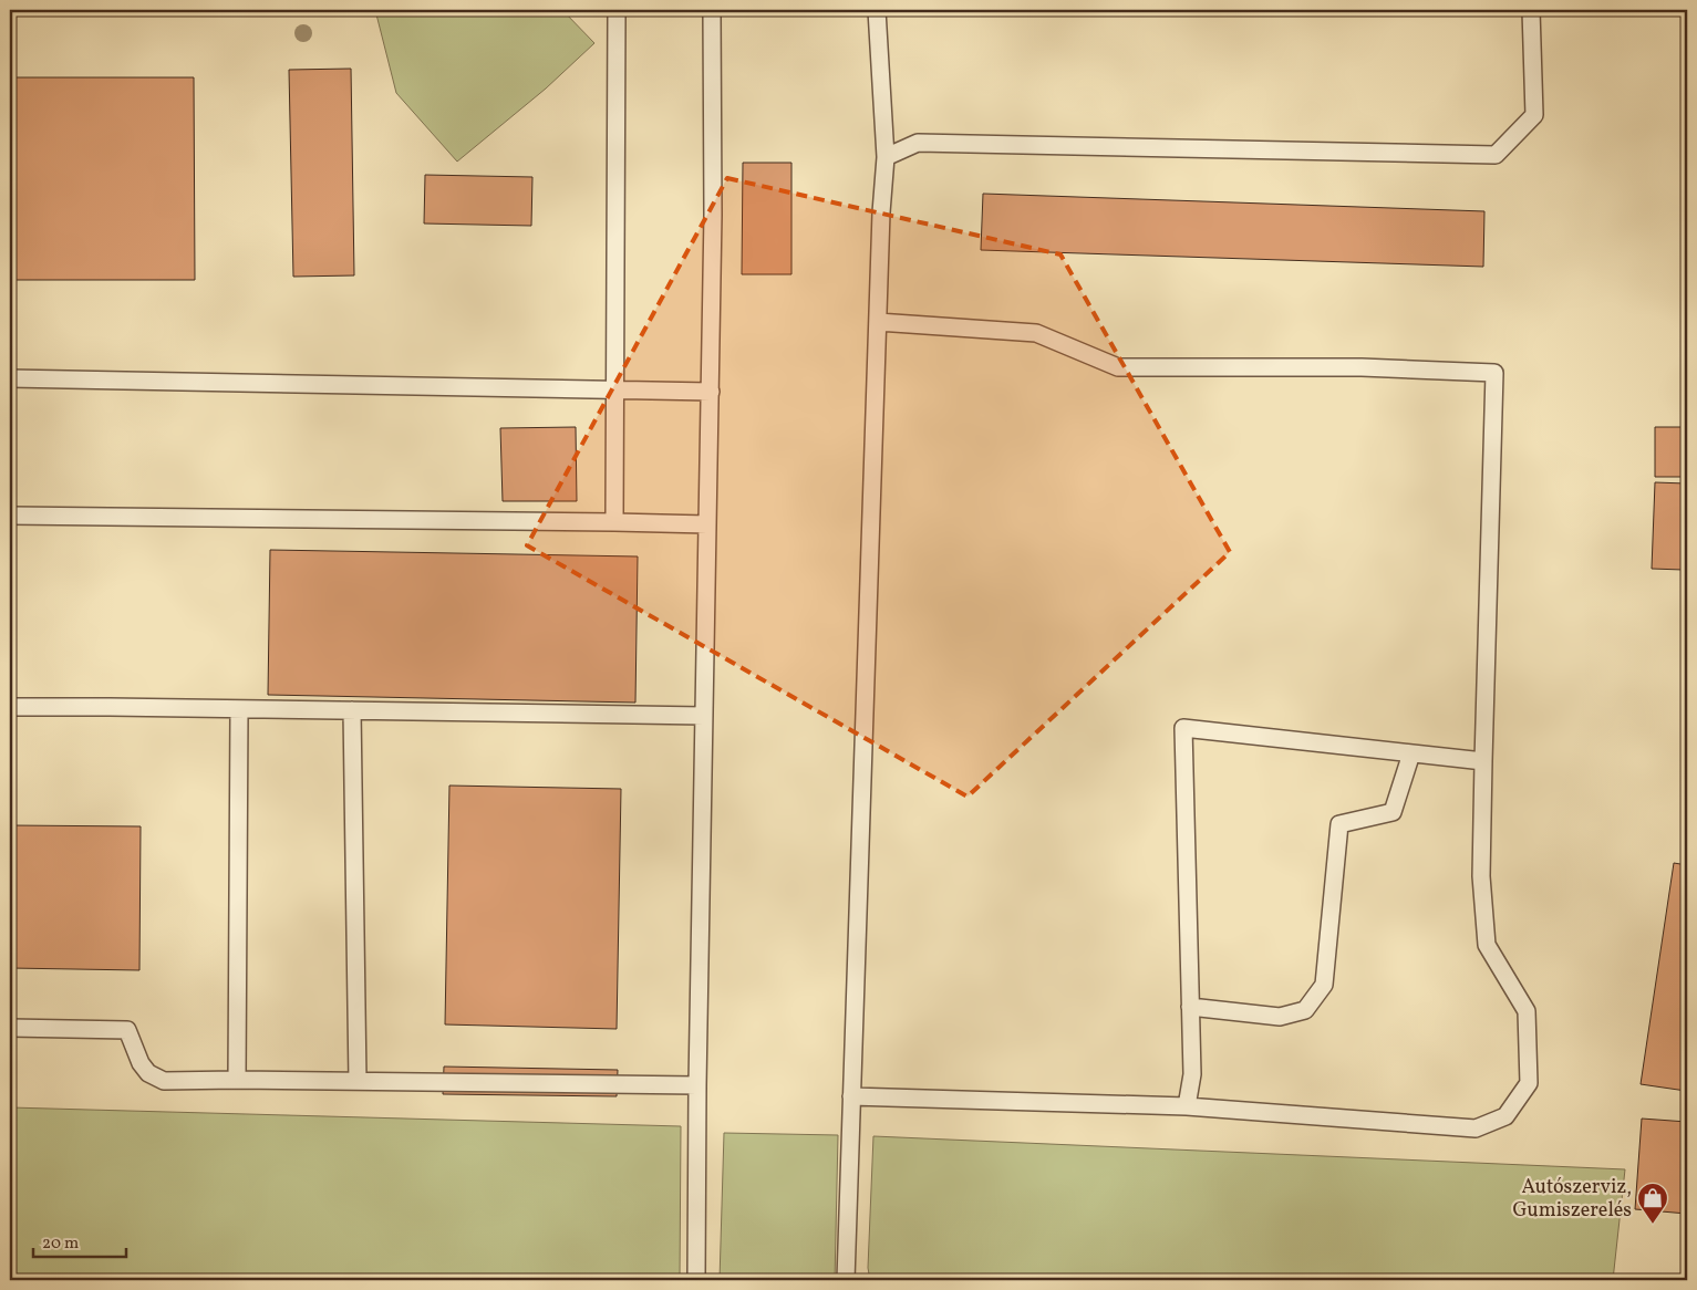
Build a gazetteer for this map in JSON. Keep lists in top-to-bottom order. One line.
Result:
{"places":{"shop":["Autószerviz, Gumiszerelés"]},"scale_bar":"20 m"}
